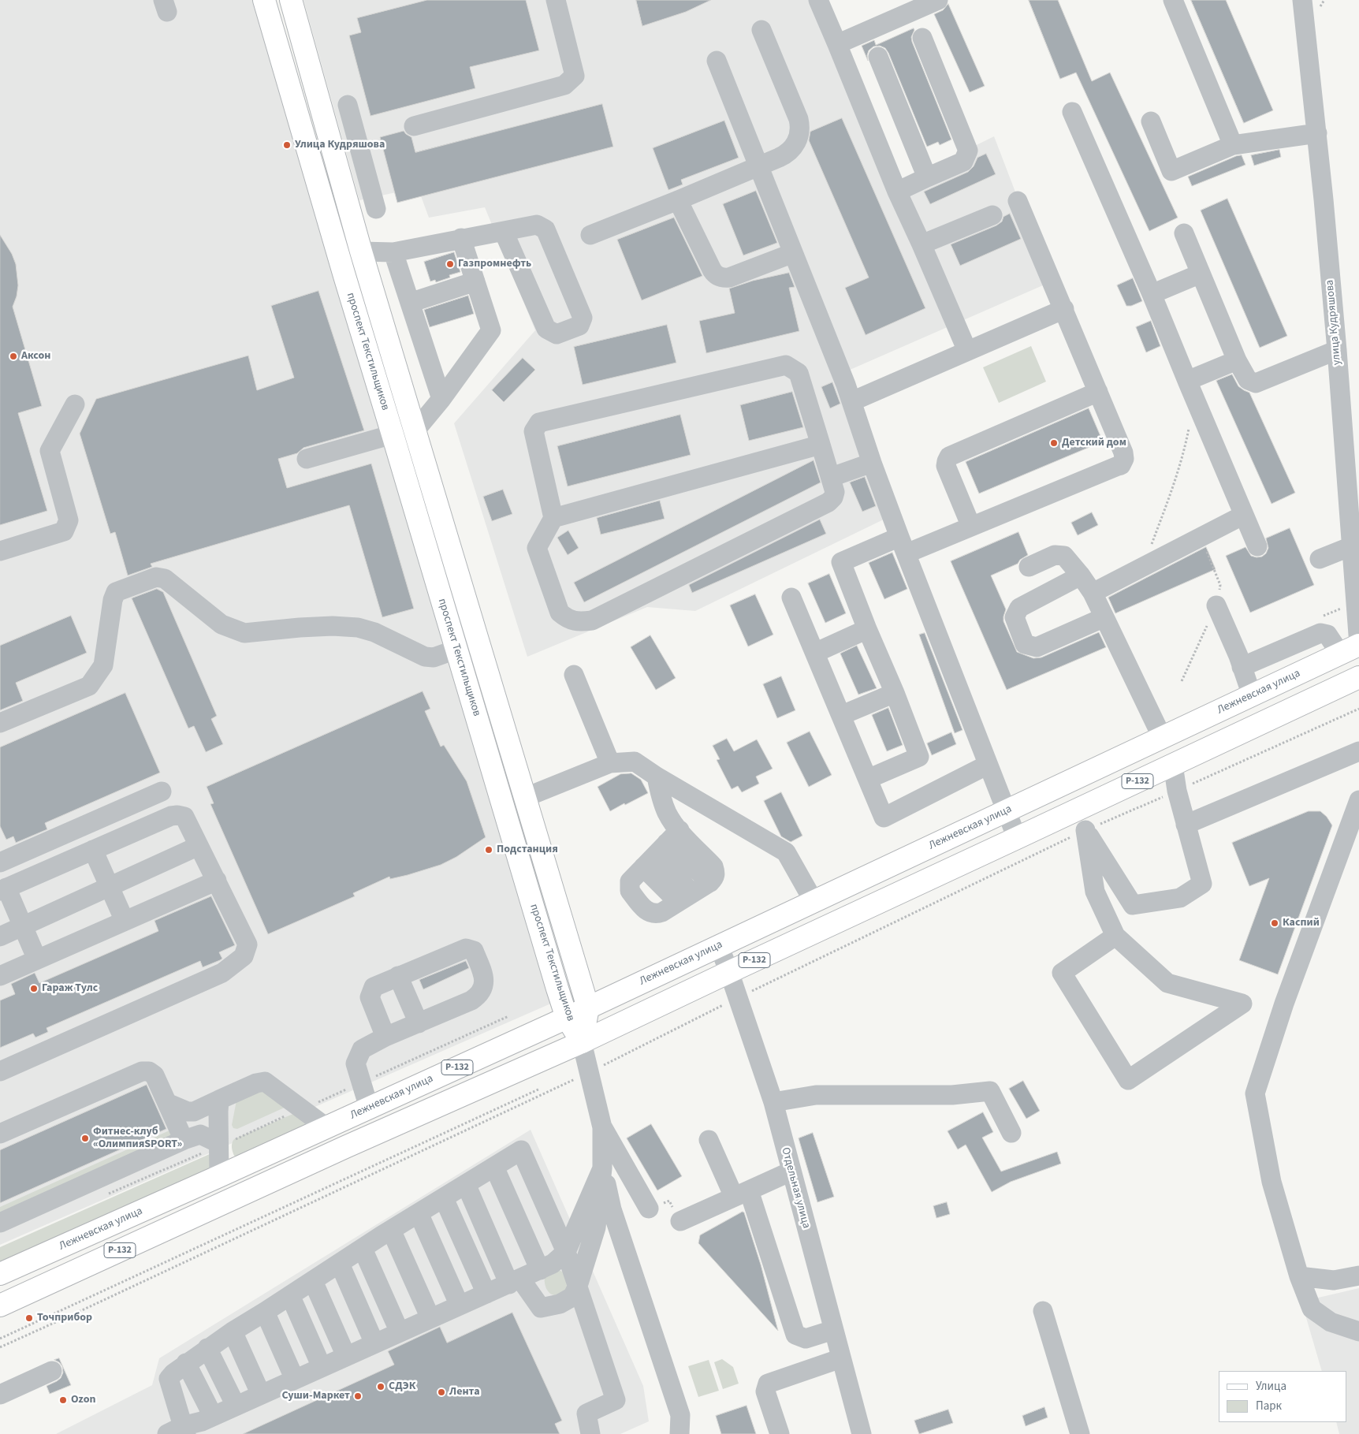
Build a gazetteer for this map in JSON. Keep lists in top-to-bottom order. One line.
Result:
{"streets":{"main road":["проспект Текстильщиков","Лежневская улица","Р-132"],"street":["улица Кудряшова","Отдельная улица"]},"crossings":[["улица Кудряшова","Лежневская улица"],["проспект Текстильщиков","Лежневская улица"],["проспект Текстильщиков","Р-132"],["Лежневская улица","Отдельная улица"],["Р-132","Отдельная улица"]],"places":["Улица Кудряшова","Газпромнефть","Аксон","Детский дом","Подстанция","Каспий","Гараж Тулс","Фитнес-клуб «ОлимпияSPORT»","Точприбор","СДЭК","Лента","Суши-Маркет","Ozon"],"legend":["Улица","Парк"]}
